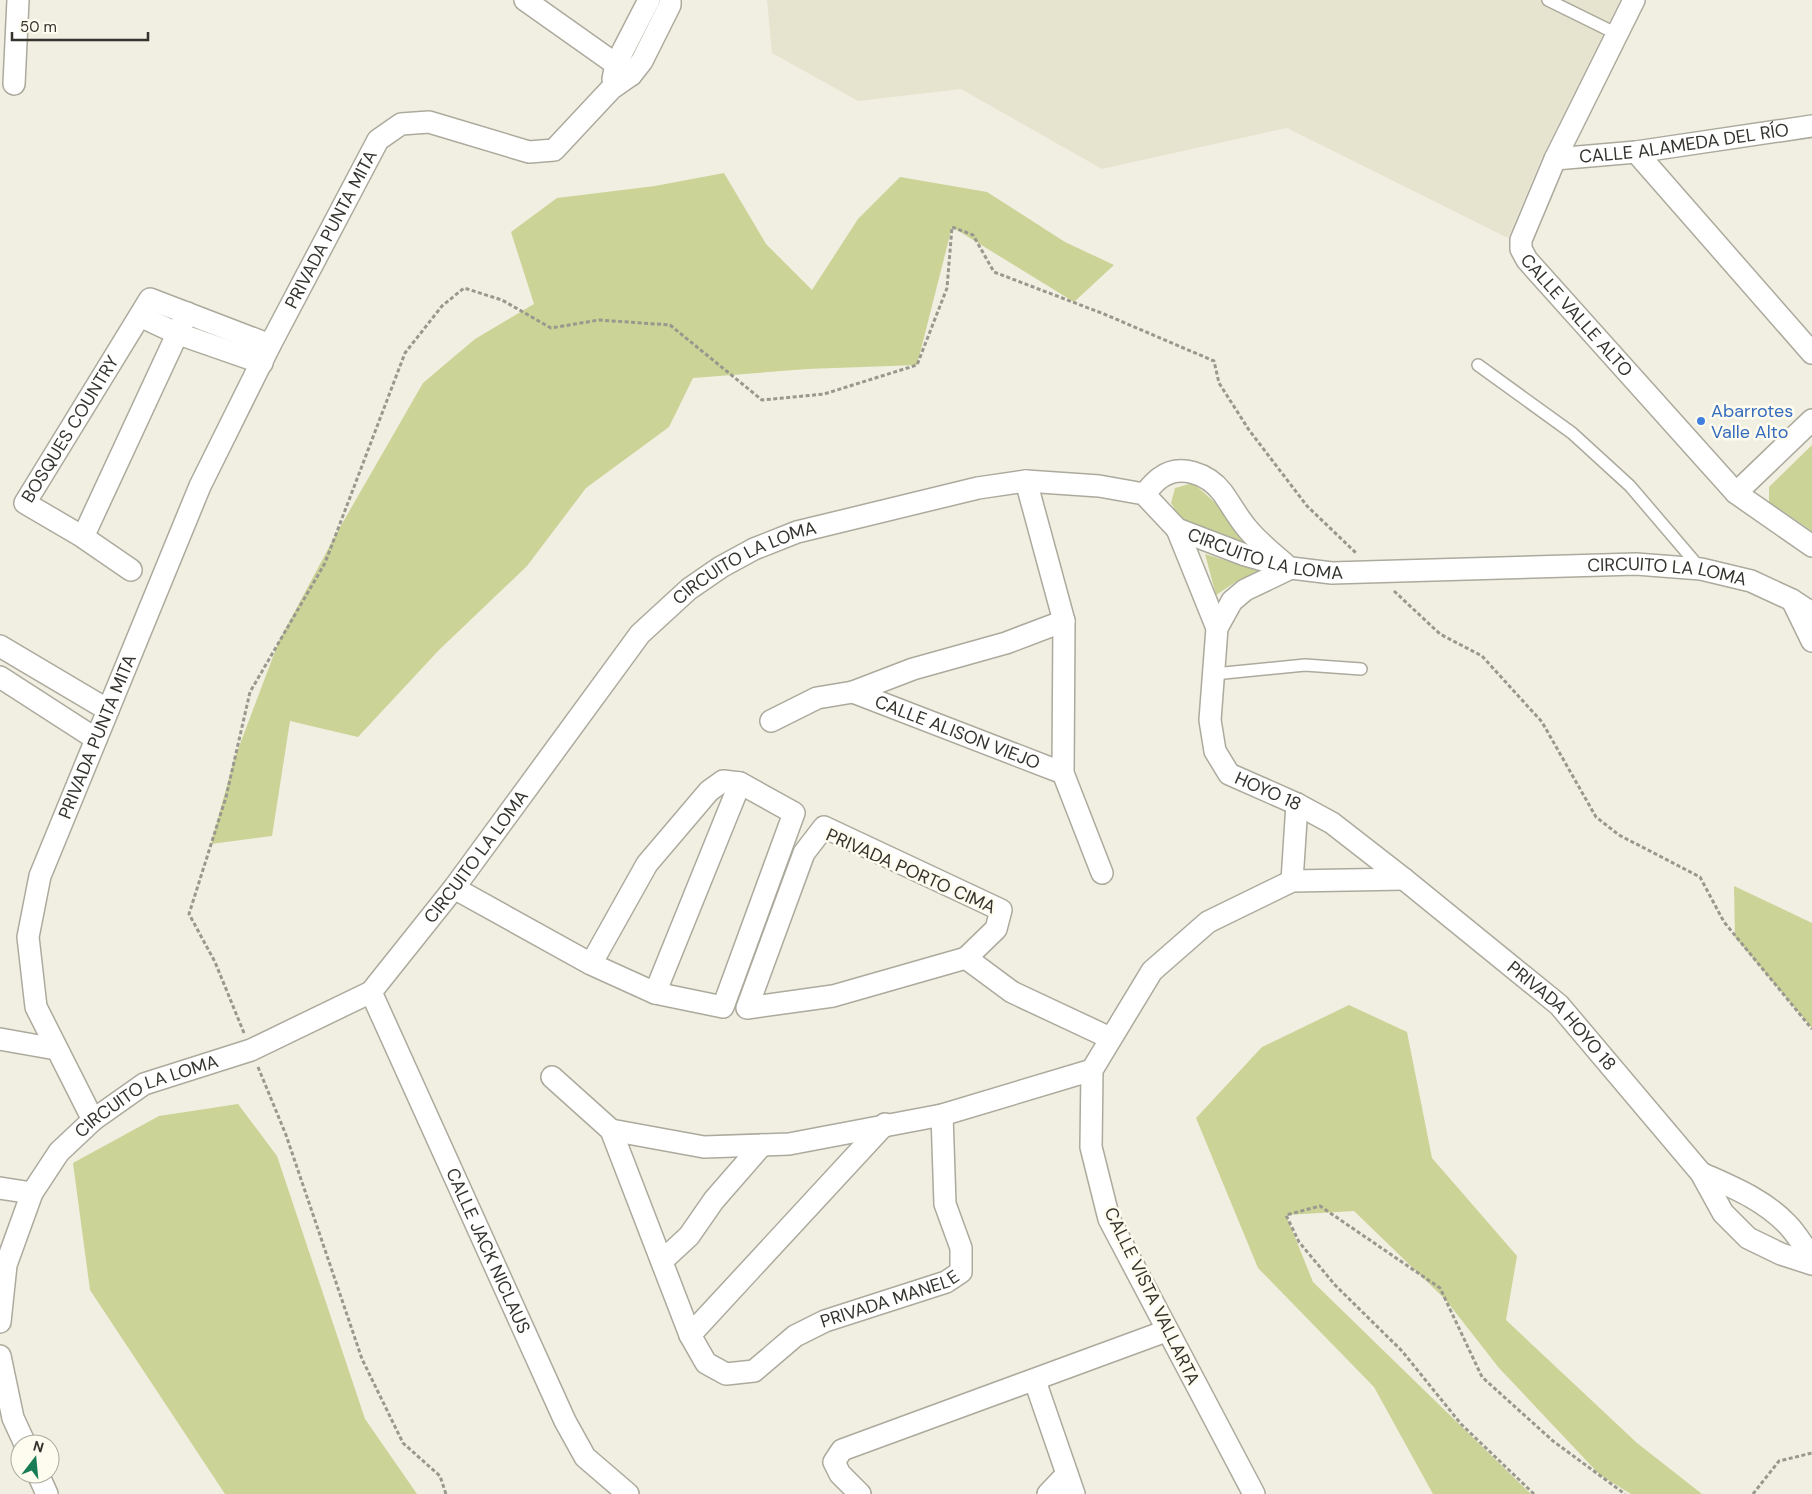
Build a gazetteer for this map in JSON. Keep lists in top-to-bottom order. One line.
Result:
{"streets":{"street":["CALLE ALAMEDA DEL RÍO","PRIVADA PUNTA MITA","CALLE VALLE ALTO","BOSQUES COUNTRY","CIRCUITO LA LOMA","CALLE ALISON VIEJO","HOYO 18","PRIVADA PORTO CIMA","PRIVADA HOYO 18","CALLE JACK NICLAUS","CALLE VISTA VALLARTA","PRIVADA MANELE"]},"crossings":[["CALLE ALAMEDA DEL RÍO","CALLE VALLE ALTO"],["PRIVADA PUNTA MITA","CIRCUITO LA LOMA"],["CIRCUITO LA LOMA","CALLE ALISON VIEJO"],["CIRCUITO LA LOMA","HOYO 18"],["CIRCUITO LA LOMA","CALLE JACK NICLAUS"],["HOYO 18","PRIVADA HOYO 18"],["HOYO 18","CALLE VISTA VALLARTA"],["PRIVADA HOYO 18","CALLE VISTA VALLARTA"]],"places":["Abarrotes Valle Alto"],"scale_bar":"50 m","north":"top"}
